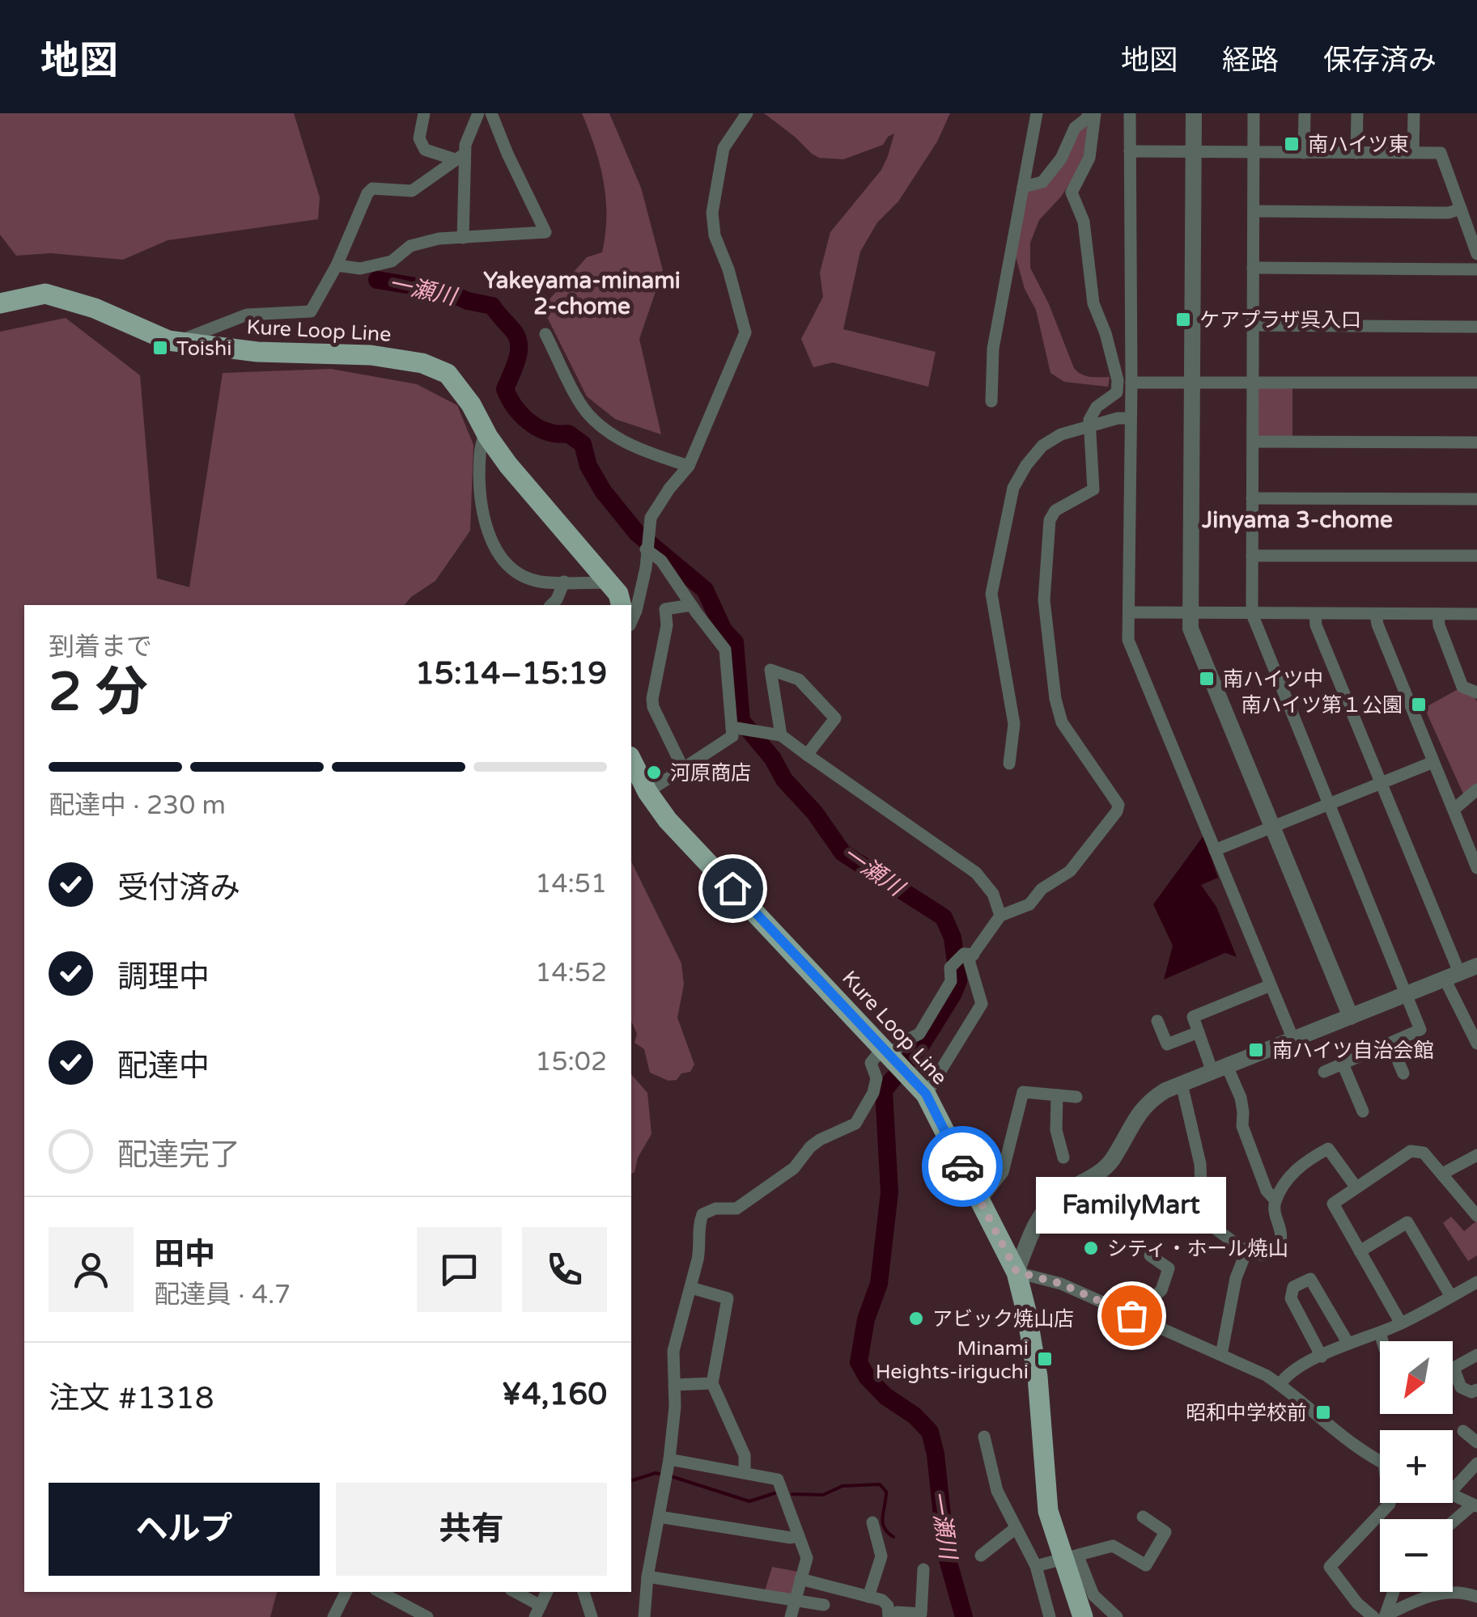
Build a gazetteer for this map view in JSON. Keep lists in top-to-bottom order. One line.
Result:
{"streets":{"main road":["Kure Loop Line"]},"districts":["Yakeyama-minami 2-chome","Jinyama 3-chome"],"water":["一瀬川"],"places":{"transit":["南ハイツ東","ケアプラザ呉入口","Toishi","南ハイツ中","南ハイツ第１公園","南ハイツ自治会館","Minami Heights-iriguchi","昭和中学校前"],"other":["河原商店","シティ・ホール焼山","FamilyMart","アビック焼山店"]},"north":"bottom left","page":{"header":"地図","nav":["地図","経路","保存済み"],"heading":["2 分","到着まで","15:14–15:19"],"panel":["田中","配達員 · 4.7","注文 #1318","¥4,160"],"bar":"配達中 · 230 m","list":[["受付済み","14:51"],["調理中","14:52"],["配達中","15:02"],"配達完了"],"bubble":"FamilyMart","map_buttons":["+","−"],"buttons":["ヘルプ","共有"]}}
